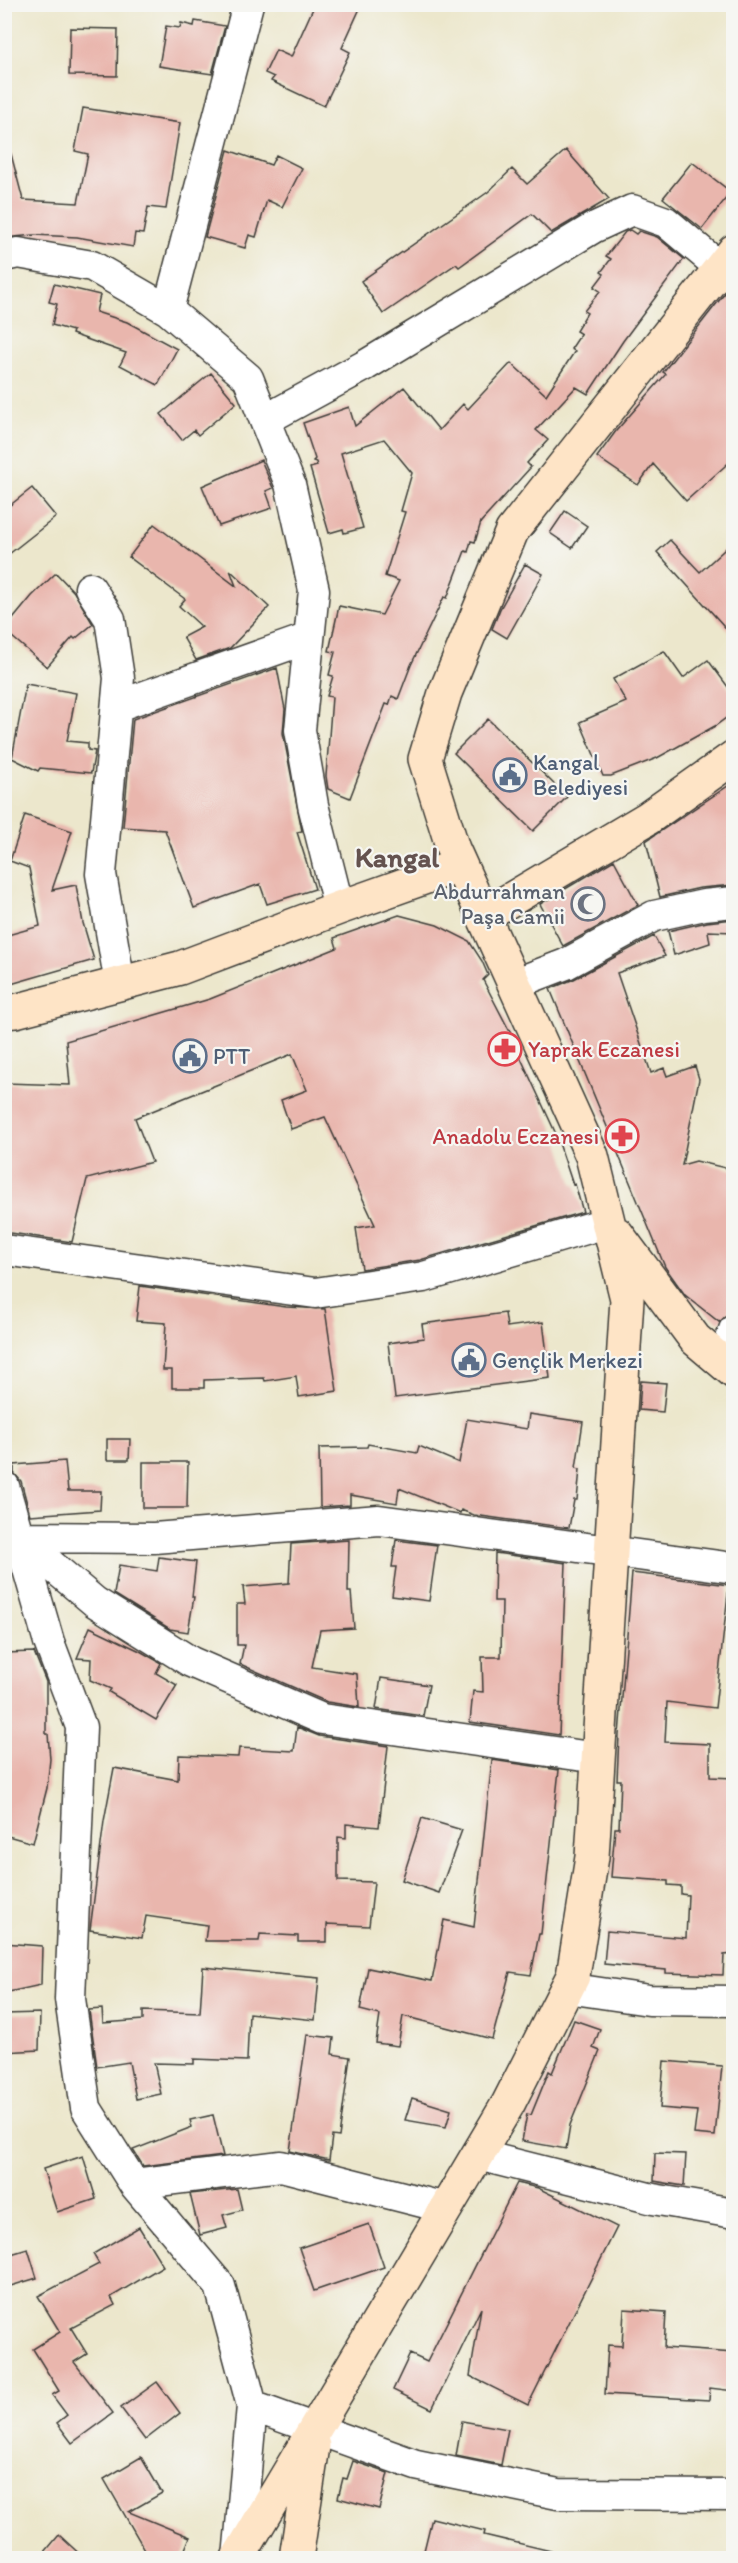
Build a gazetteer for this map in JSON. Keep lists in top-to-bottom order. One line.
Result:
{"districts":["Kangal"],"places":{"public building":["Kangal Belediyesi","PTT","Gençlik Merkezi"],"mosque":["Abdurrahman Paşa Camii"],"pharmacy":["Yaprak Eczanesi","Anadolu Eczanesi"]}}
